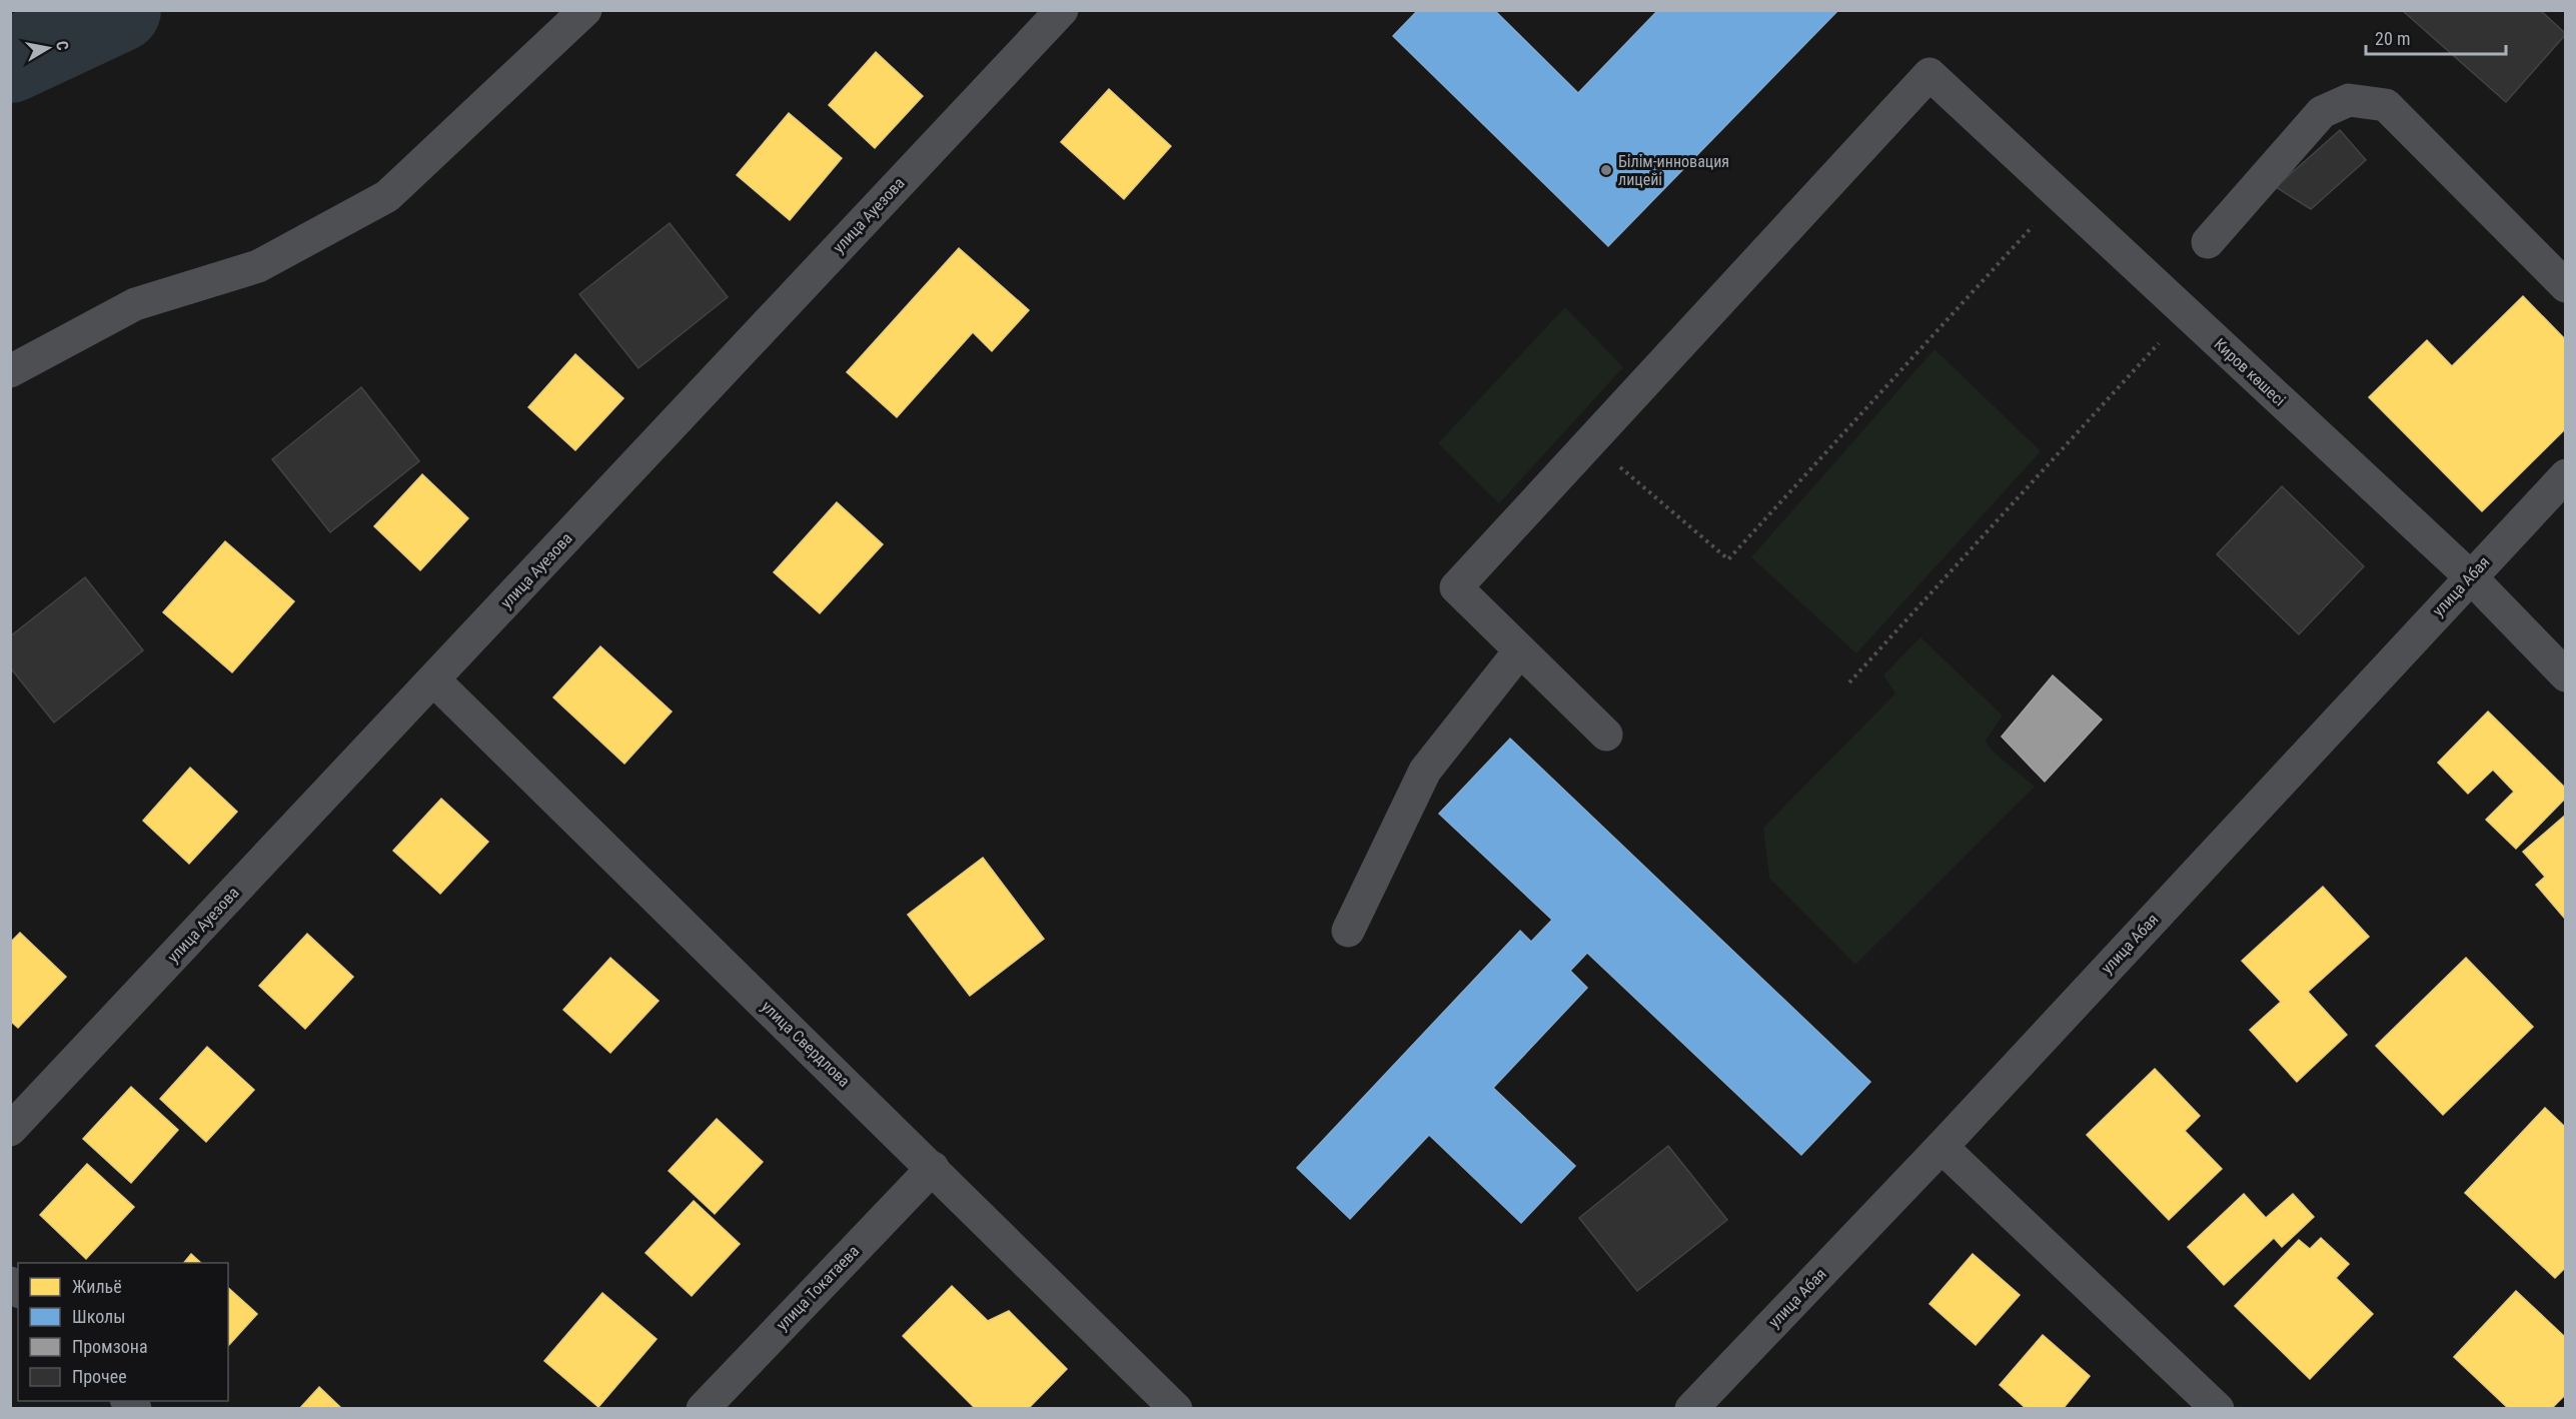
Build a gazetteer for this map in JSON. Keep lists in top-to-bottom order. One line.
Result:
{"streets":{"street":["улица Ауезова","Киров көшесі","улица Абая","улица Свердлова","улица Токатаева"]},"crossings":[["улица Ауезова","улица Свердлова"],["Киров көшесі","улица Абая"],["улица Свердлова","улица Токатаева"]],"places":["Білім-инновация лицейі"],"legend":["Жильё","Школы","Промзона","Прочее"],"scale_bar":"20 m","north":"right"}
